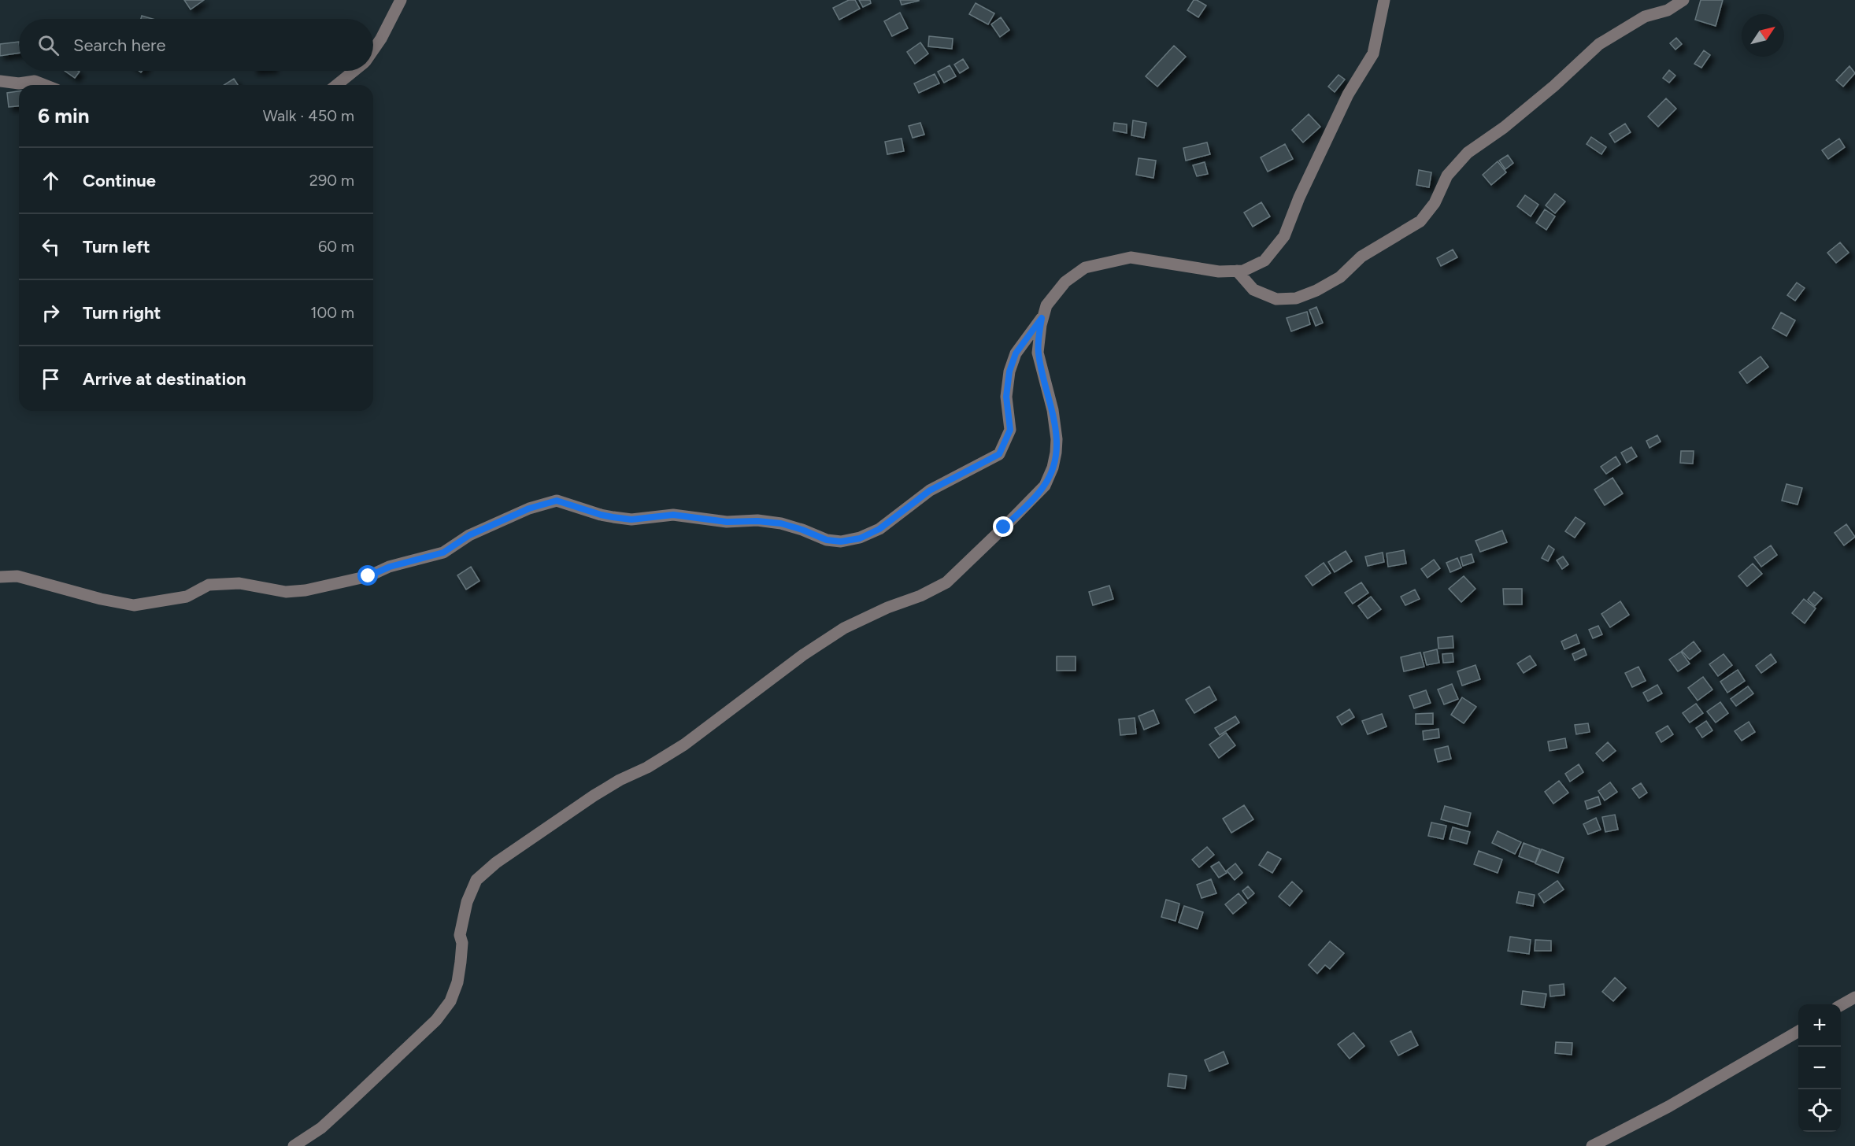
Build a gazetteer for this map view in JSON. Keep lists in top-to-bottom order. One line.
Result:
{"north":"top right","page":{"search":"Search here","heading":["6 min","Walk · 450 m"],"list":[["Continue","290 m"],["Turn left","60 m"],["Turn right","100 m"],"Arrive at destination"],"map_buttons":["+","−"]}}
